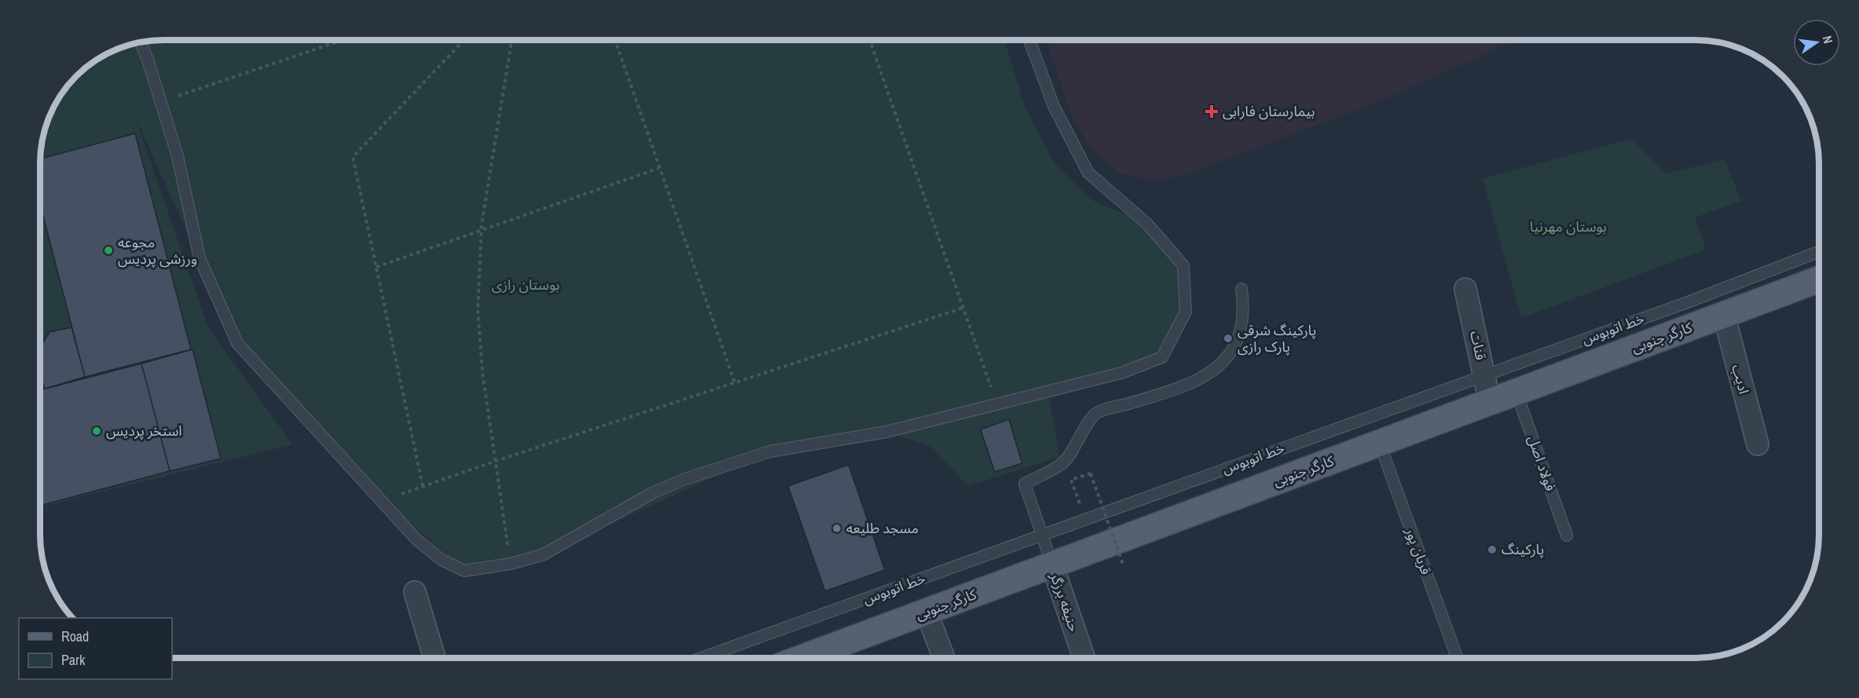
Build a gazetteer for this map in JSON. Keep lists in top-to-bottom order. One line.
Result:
{"streets":{"main road":["کارگر جنوبی"],"street":["قنات","ادیب","حنیفه برزگر"],"lane":["خط اتوبوس","فولاد اصل","قربان پور"]},"crossings":[["کارگر جنوبی","قنات"],["کارگر جنوبی","ادیب"],["کارگر جنوبی","فولاد اصل"],["کارگر جنوبی","قربان پور"],["کارگر جنوبی","حنیفه برزگر"]],"parks":["بوستان مهرنیا","بوستان رازی"],"places":{"health":["بیمارستان فارابی"],"other":["مجوعه ورزشی پردیس","پارکینگ شرقی پارک رازی","استخر پردیس","مسجد طلیعه","پارکینگ"]},"legend":["Road","Park"],"north":"right"}
